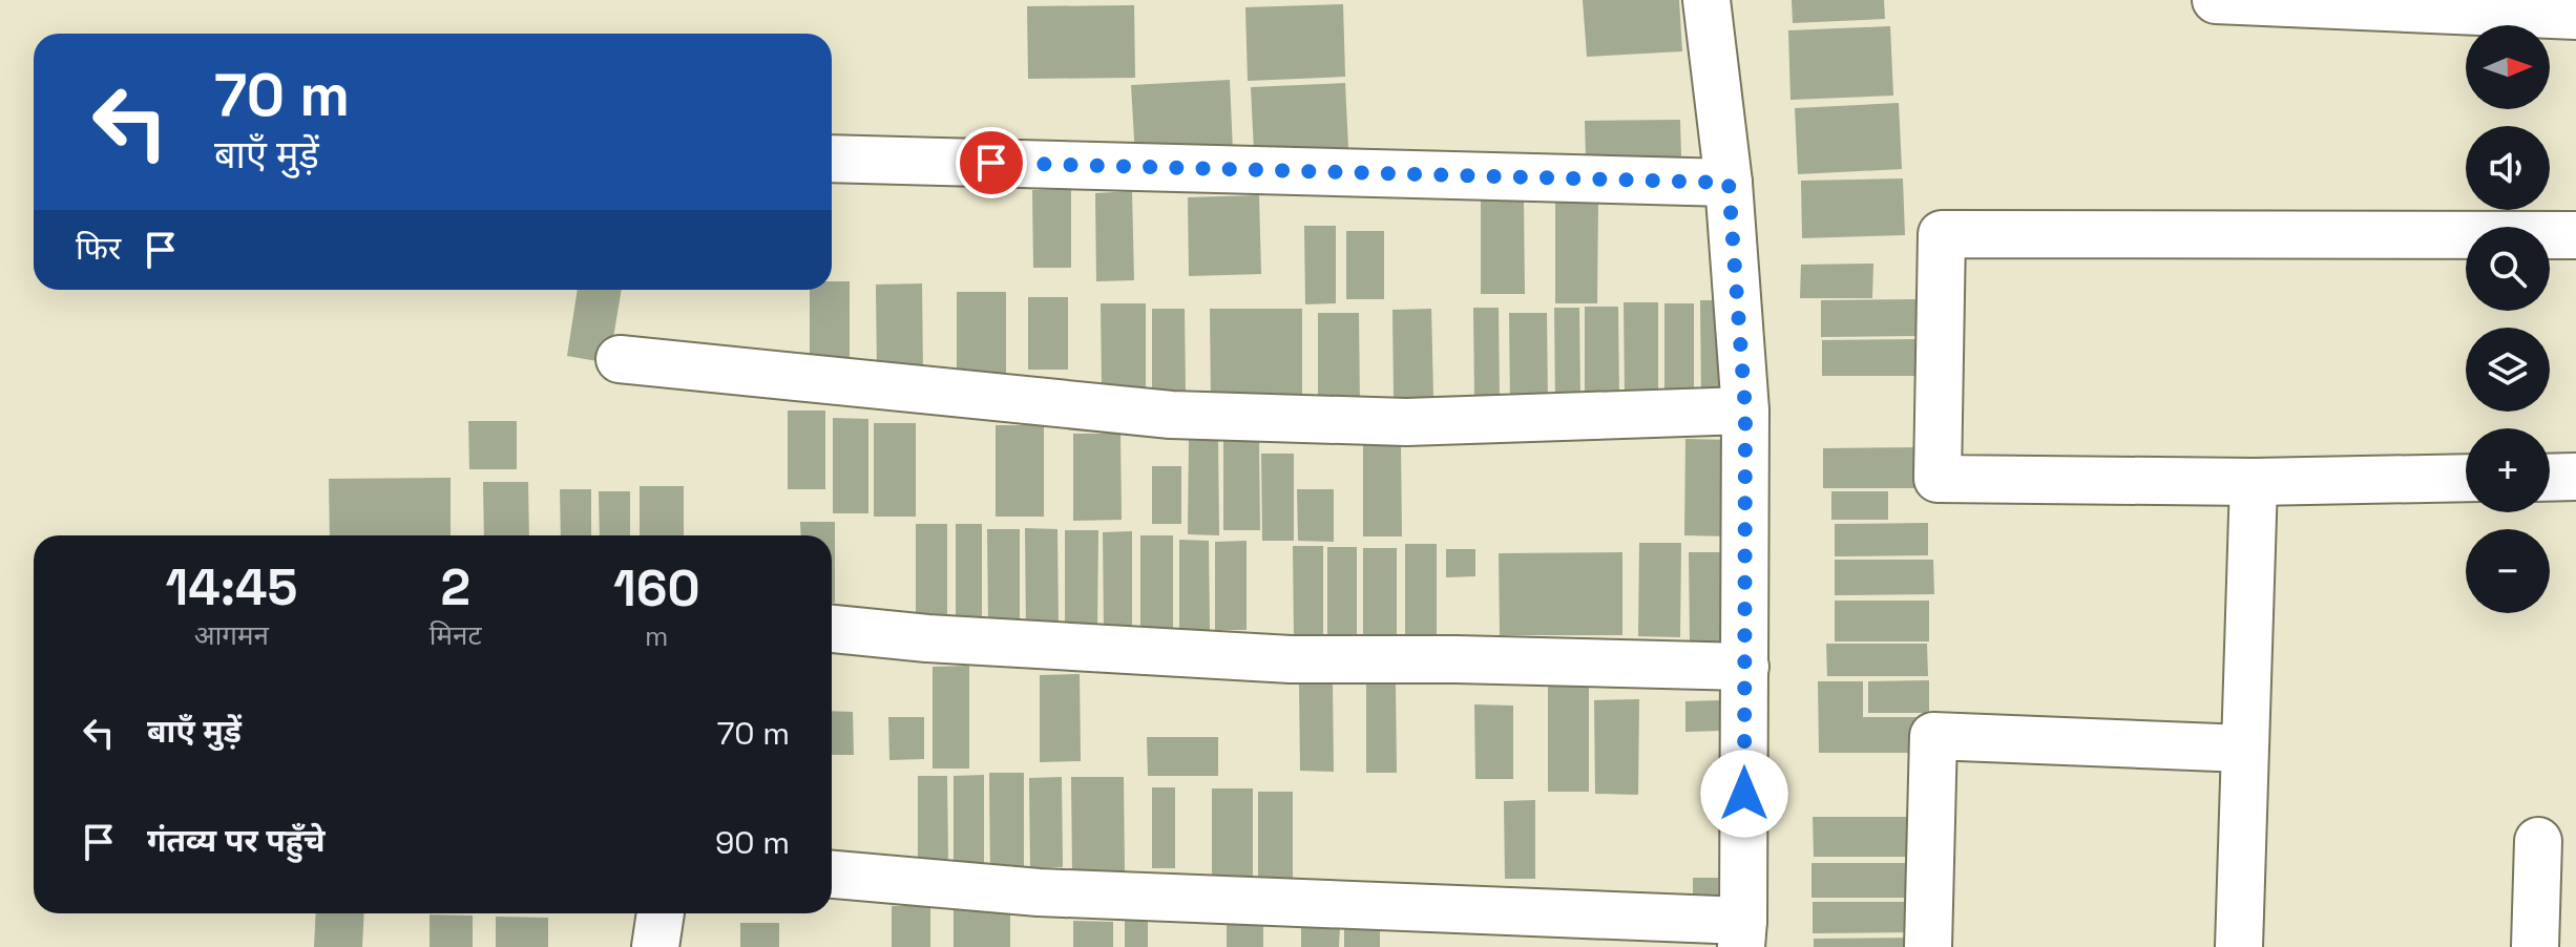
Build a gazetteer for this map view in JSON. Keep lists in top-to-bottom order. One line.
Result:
{"north":"right","page":{"map_buttons":["+","−"],"turn":["70 m","बाएँ मुड़ें"],"then":"फिर","eta":["14:45","आगमन","2","मिनट","160","m"],"list":[{"name":"बाएँ मुड़ें","value":"70 m"},{"name":"गंतव्य पर पहुँचे","value":"90 m"}]}}
